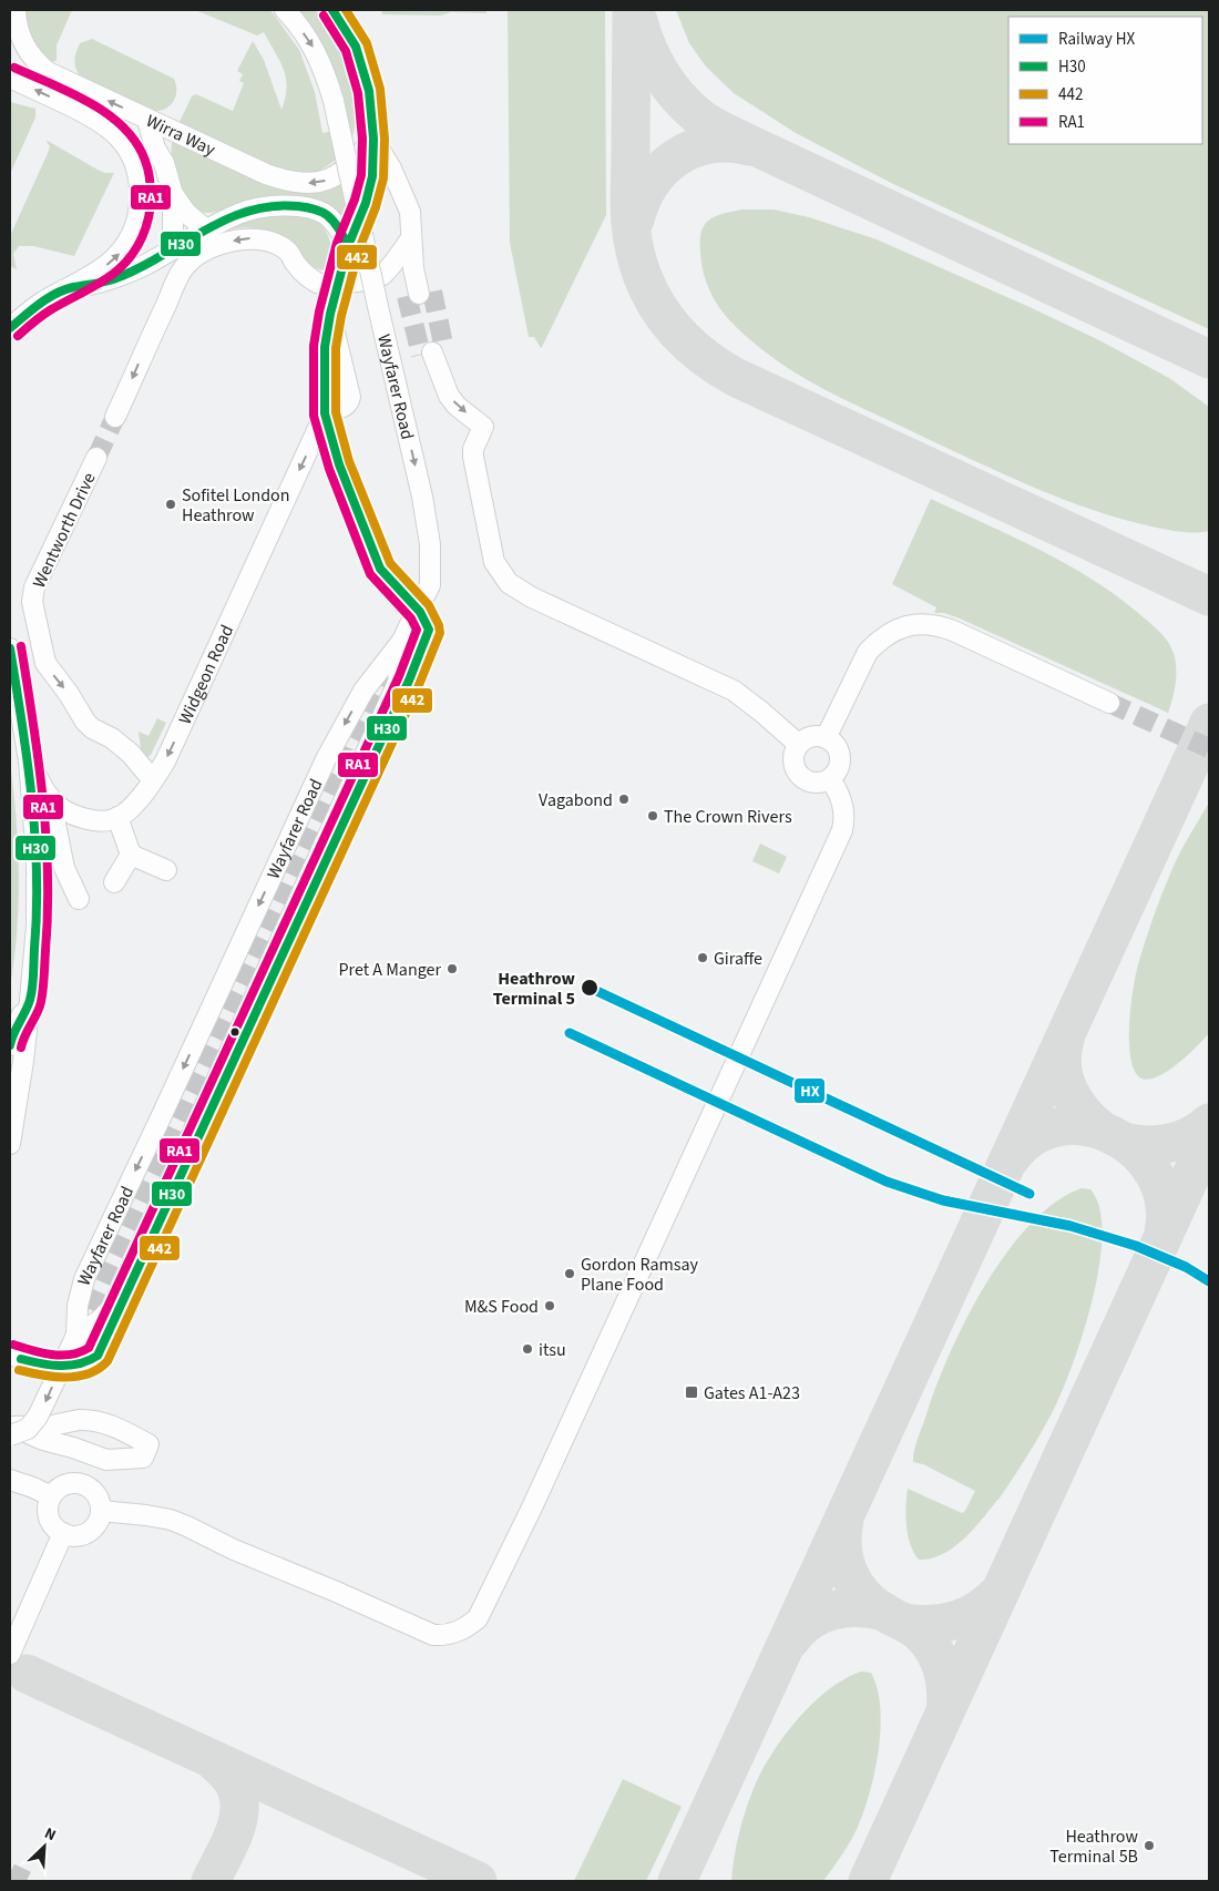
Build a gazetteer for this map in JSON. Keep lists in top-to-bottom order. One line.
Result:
{"streets":{"street":["Wirra Way","Wayfarer Road","Wentworth Drive","Widgeon Road"]},"crossings":[["Wentworth Drive","Widgeon Road"]],"one_way":["Wirra Way","Widgeon Road"],"places":{"other":["Sofitel London Heathrow","Vagabond","The Crown Rivers","Giraffe","Pret A Manger","Heathrow Terminal 5","Gordon Ramsay Plane Food","M&S Food","itsu","Heathrow Terminal 5B"],"transit":["Gates A1-A23"]},"lines":["transit line H30","transit line 442","transit line RA1","rail line HX"],"legend":["Railway HX","H30","442","RA1"],"north":"top right"}
